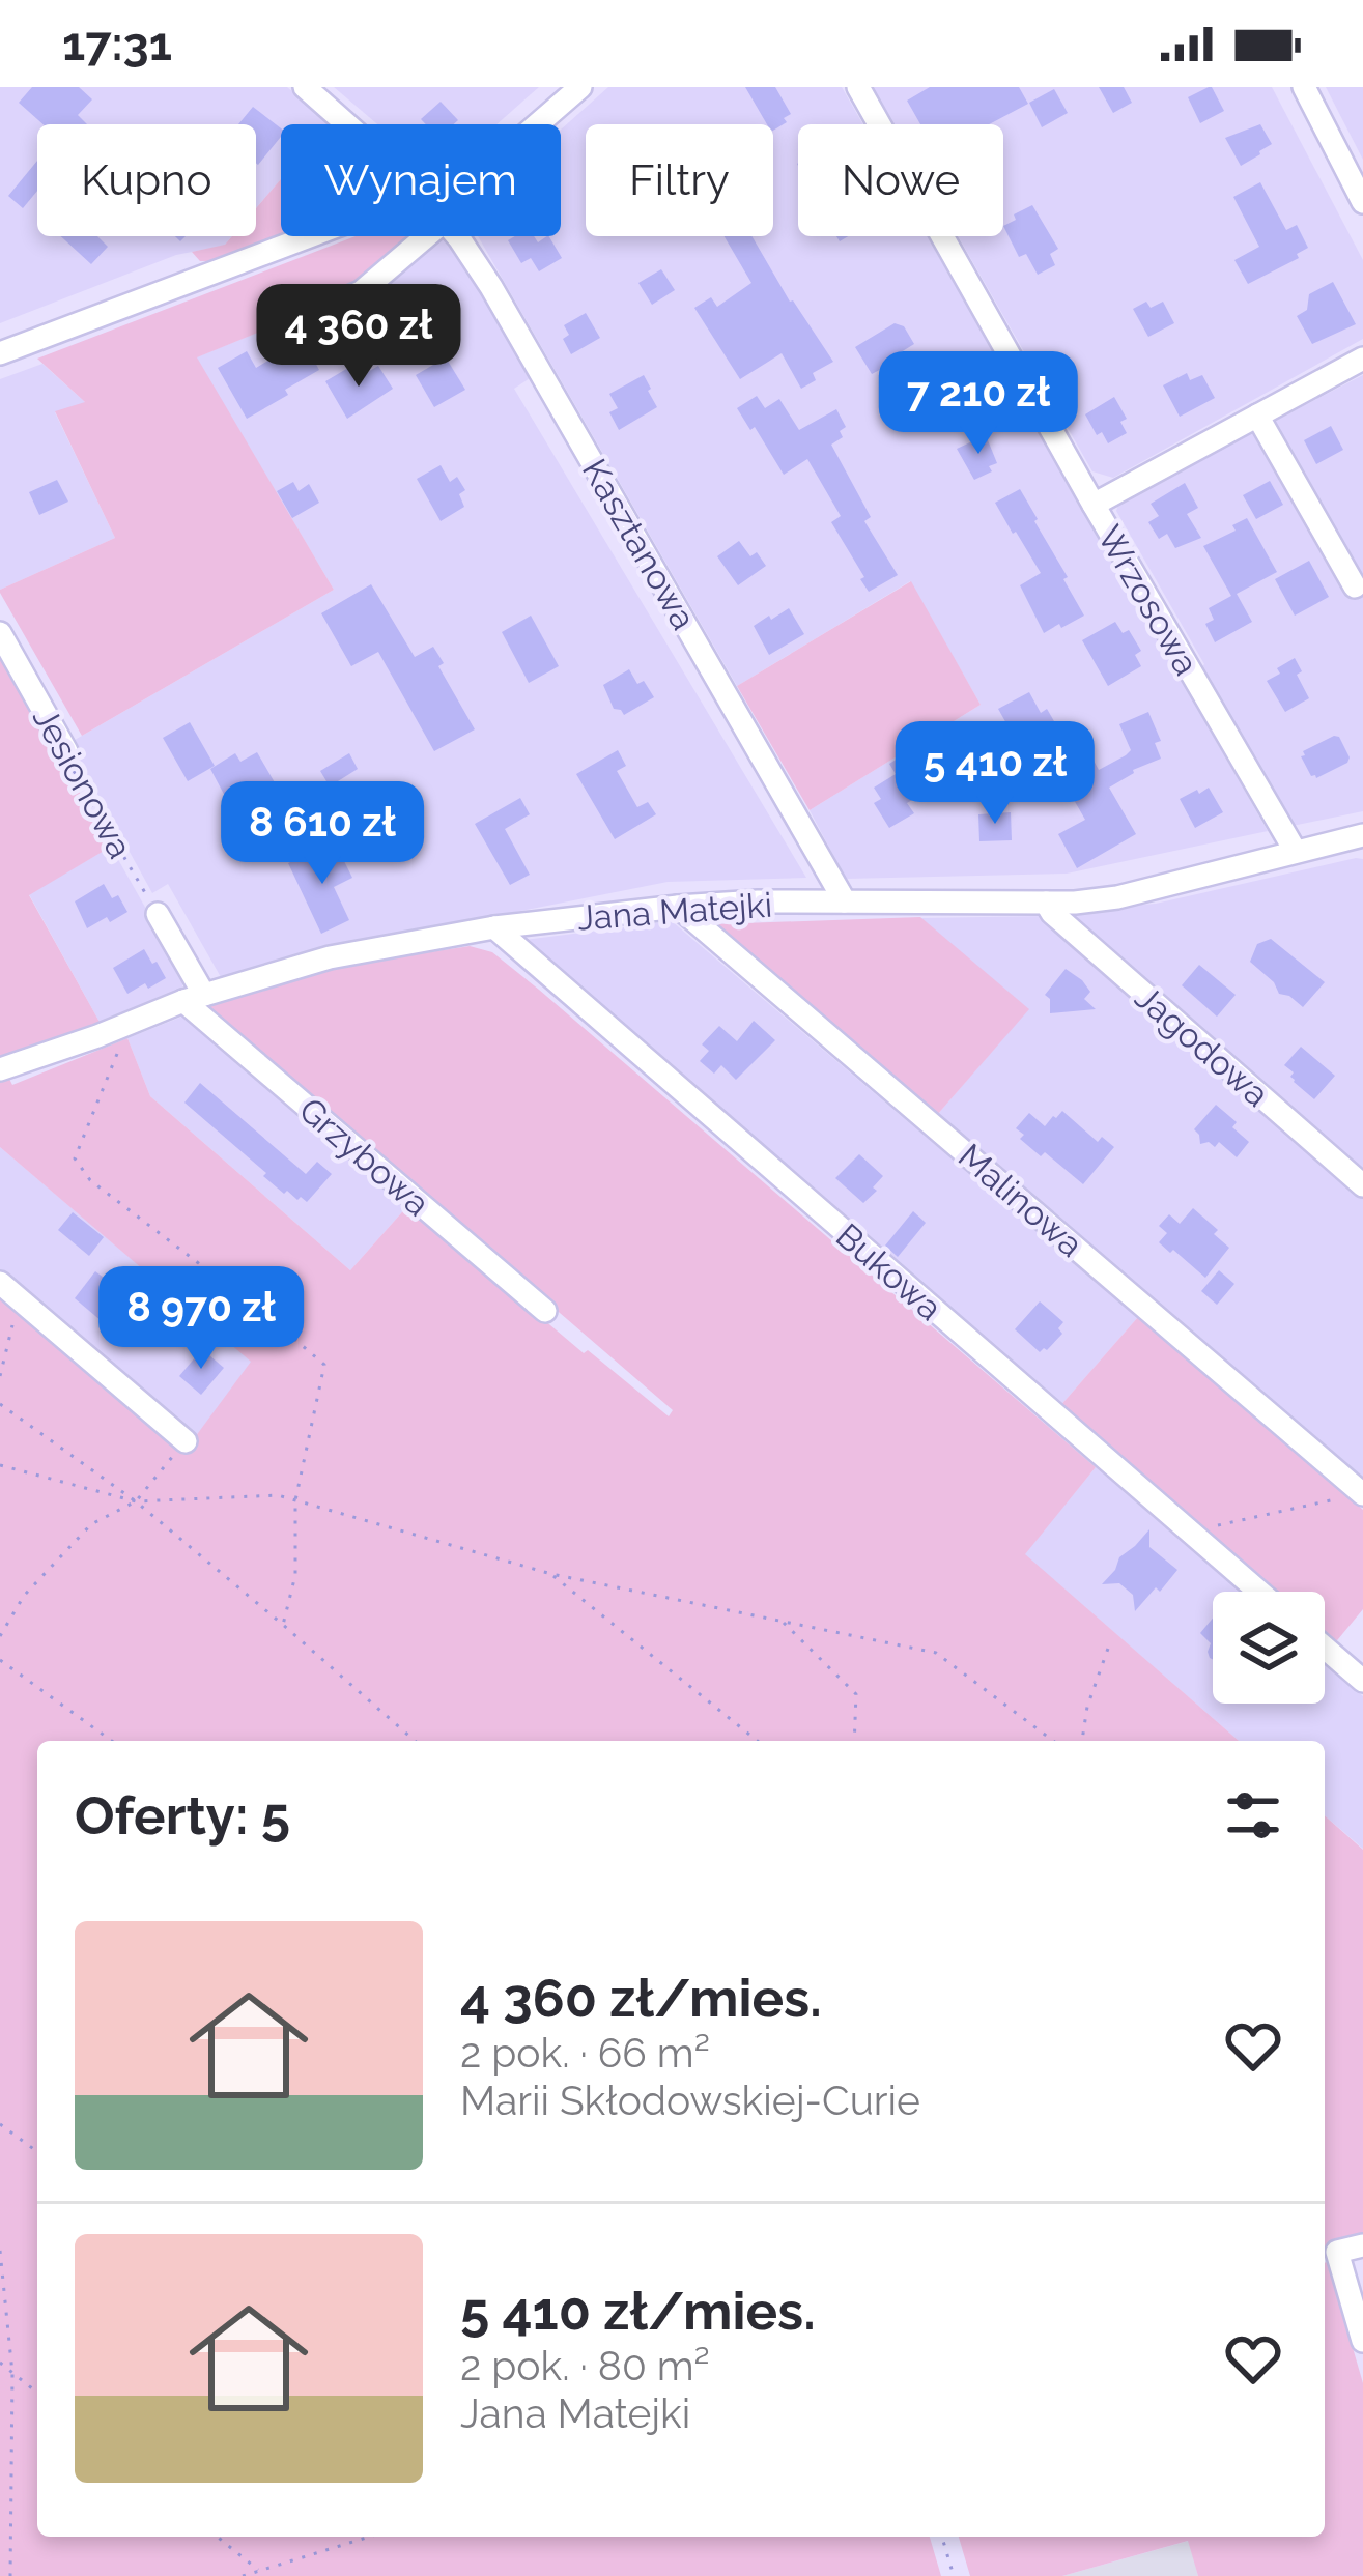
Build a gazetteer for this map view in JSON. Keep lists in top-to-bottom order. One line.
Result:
{"streets":{"street":["Kasztanowa","Wrzosowa","Jesionowa","Jana Matejki","Jagodowa","Grzybowa","Malinowa","Bukowa"]},"crossings":[["Kasztanowa","Jana Matejki"],["Wrzosowa","Jana Matejki"],["Jana Matejki","Jagodowa"],["Jana Matejki","Grzybowa"],["Jana Matejki","Malinowa"],["Jana Matejki","Bukowa"]],"page":{"status":"17:31","chip":["Kupno","Wynajem","Filtry","Nowe"],"price":["4 360 zł","7 210 zł","5 410 zł","8 610 zł","8 970 zł"],"heading":"Oferty: 5","list":[{"name":"4 360 zł/mies.","note":"2 pok. · 66 m² · Marii Skłodowskiej-Curie"},{"name":"5 410 zł/mies.","note":"2 pok. · 80 m² · Jana Matejki"}]}}
